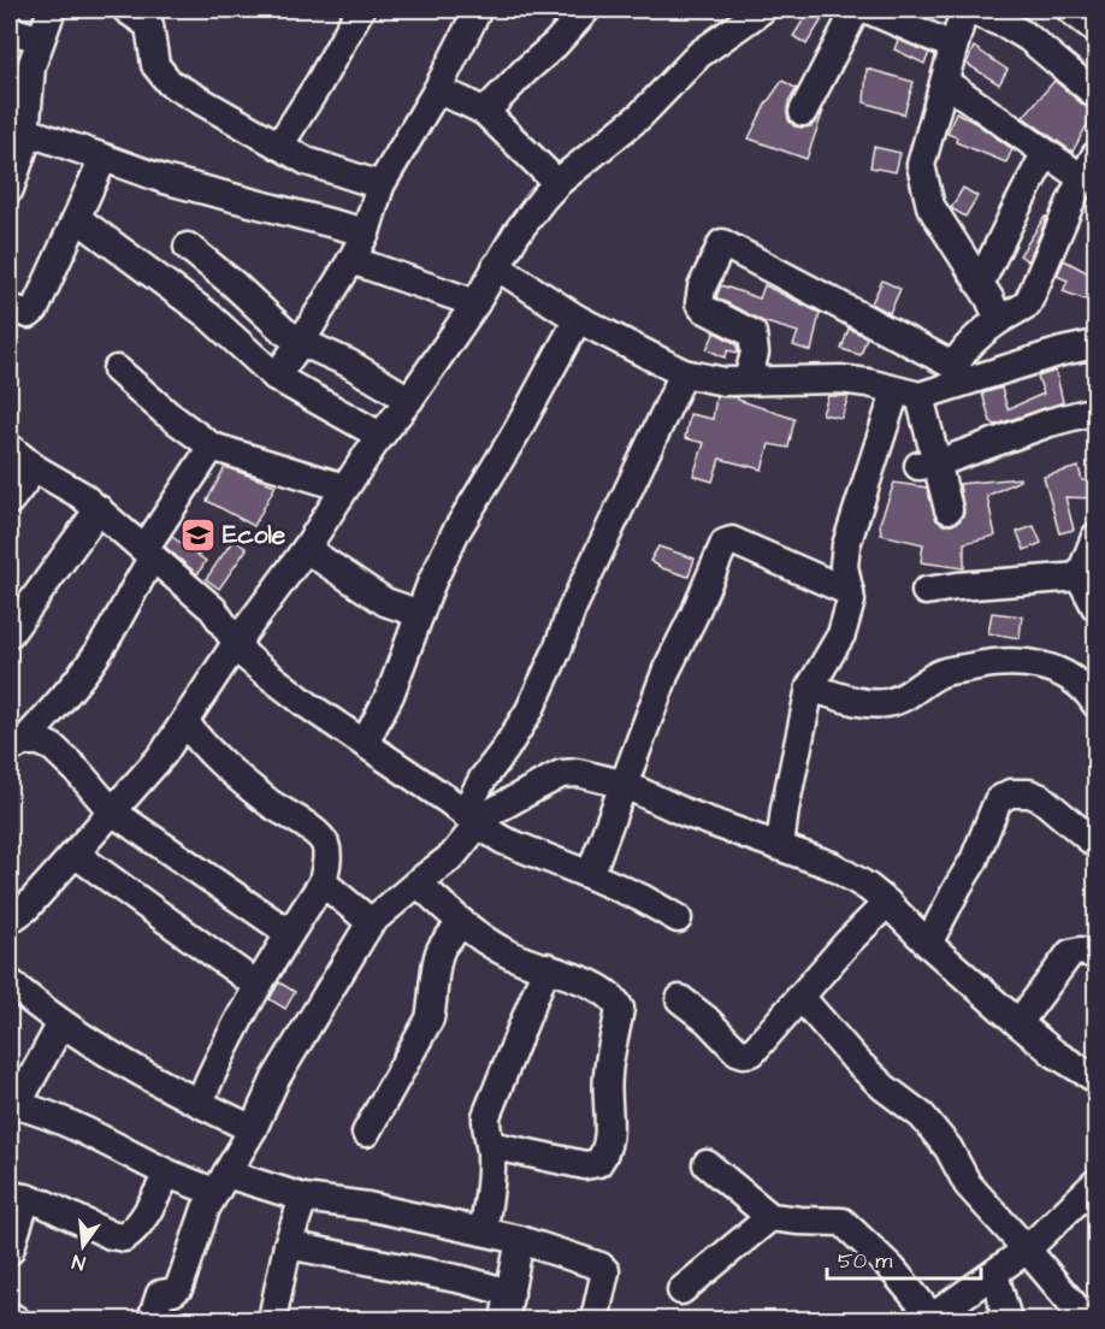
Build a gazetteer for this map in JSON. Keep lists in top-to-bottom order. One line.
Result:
{"places":{"school or university":["Ecole"]},"scale_bar":"50 m","north":"bottom"}
